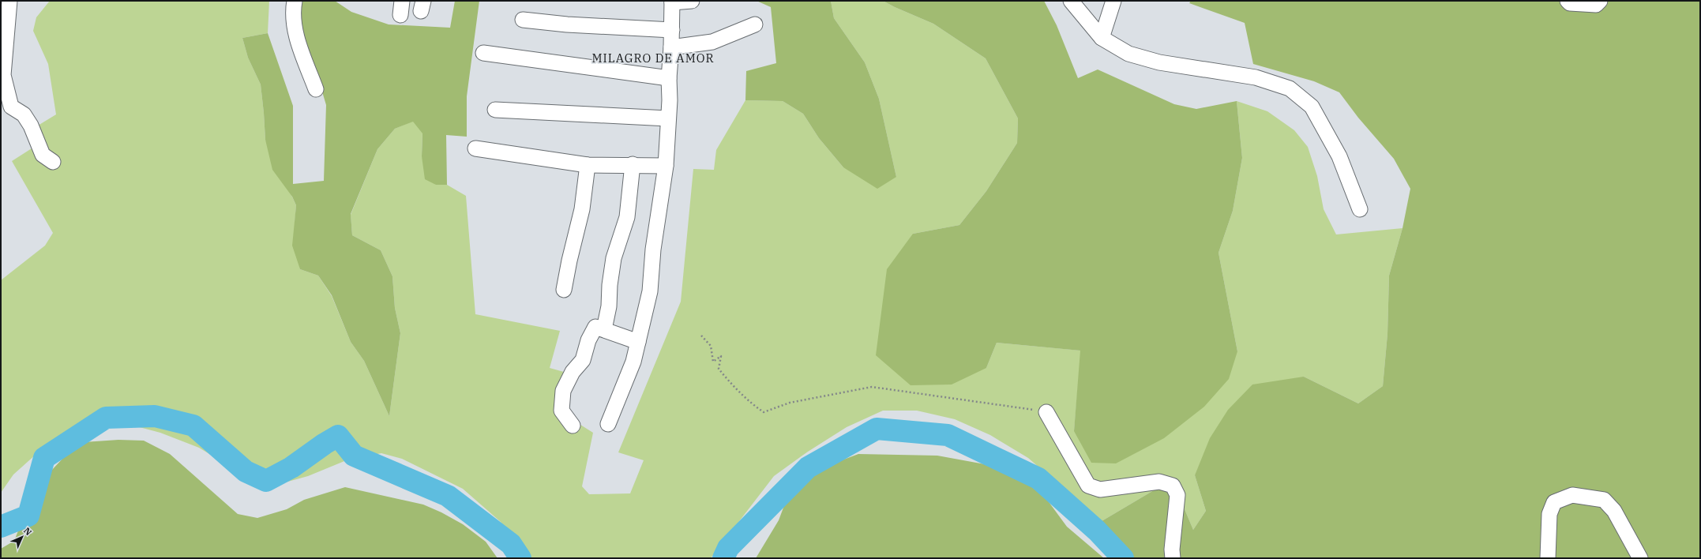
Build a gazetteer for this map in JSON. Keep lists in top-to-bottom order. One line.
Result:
{"districts":["MILAGRO DE AMOR"],"north":"top right"}
